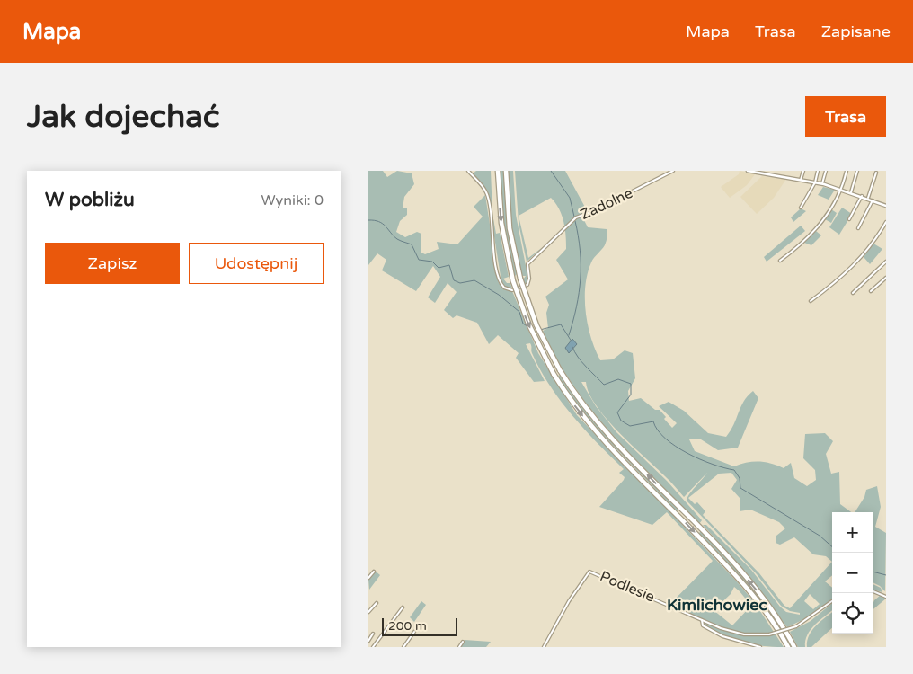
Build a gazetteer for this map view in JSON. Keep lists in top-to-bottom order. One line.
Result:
{"streets":{"street":["Zadolne","Podlesie"]},"districts":["Kimlichowiec"],"scale_bar":"200 m","page":{"header":"Mapa","nav":["Mapa","Trasa","Zapisane"],"buttons":["Trasa",["Zapisz","Udostępnij"]],"title":"Jak dojechać","heading":["W pobliżu","Wyniki: 0"],"map_buttons":["+","−"],"scale":"200 m"}}
